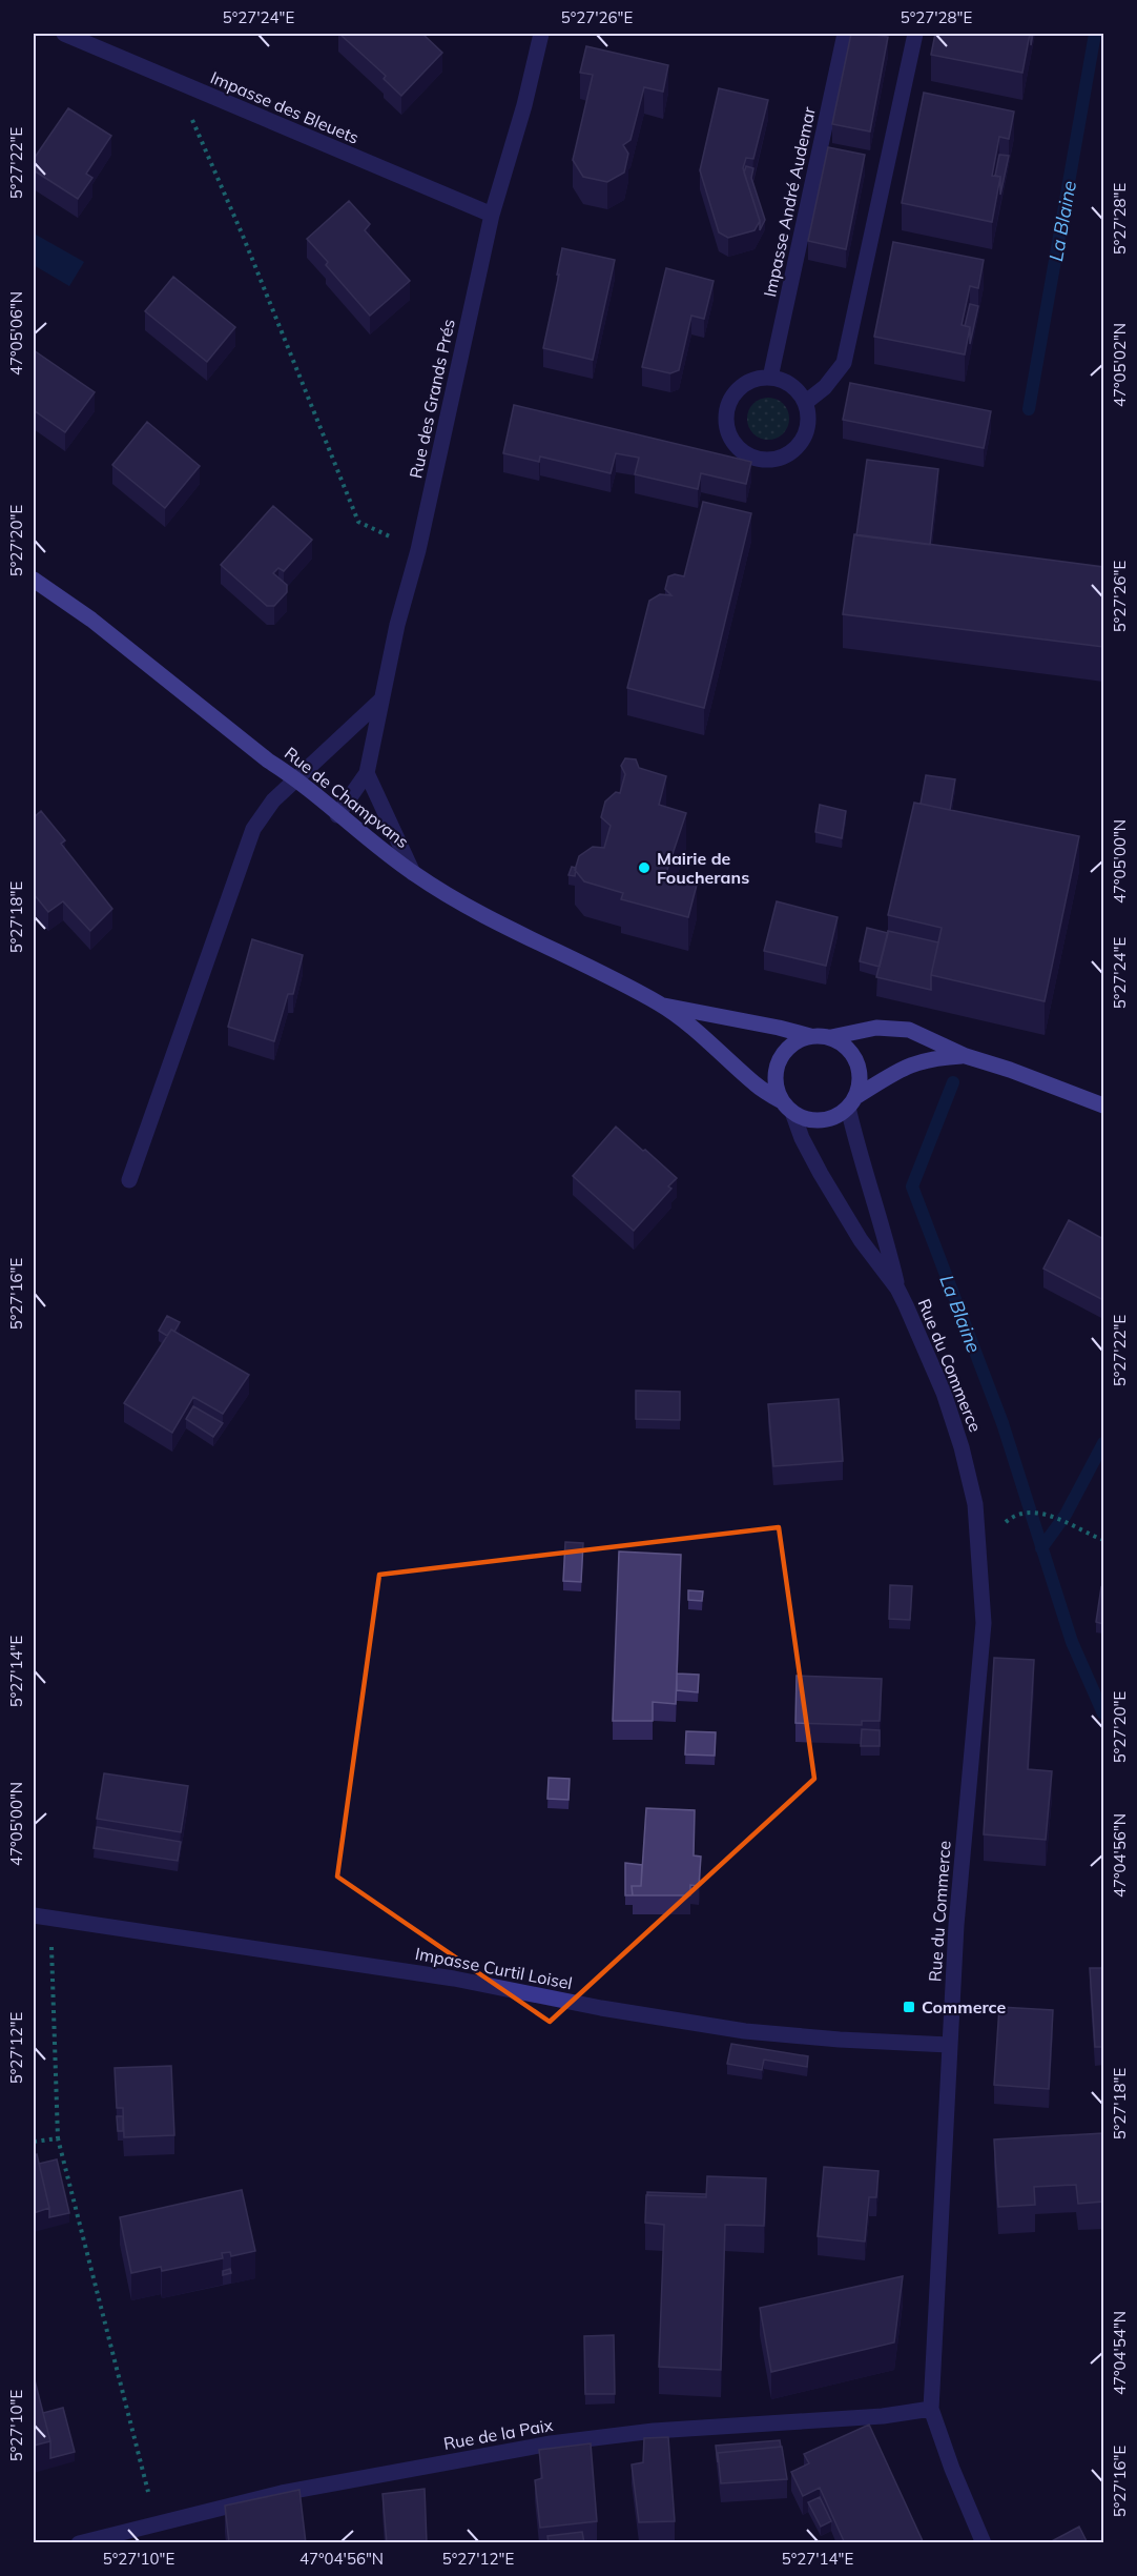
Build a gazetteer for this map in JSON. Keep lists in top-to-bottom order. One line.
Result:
{"streets":{"street":["Impasse des Bleuets","Impasse André Audemar","Rue des Grands Prés","Rue de Champvans","Rue du Commerce","Impasse Curtil Loisel","Rue de la Paix"]},"crossings":[["Impasse des Bleuets","Rue des Grands Prés"],["Rue des Grands Prés","Rue de Champvans"],["Rue de Champvans","Rue du Commerce"],["Rue du Commerce","Impasse Curtil Loisel"],["Rue du Commerce","Rue de la Paix"]],"water":["La Blaine"],"places":{"other":["Mairie de Foucherans"],"transit":["Commerce"]},"coordinates":["5°27'24\"E","5°27'26\"E","5°27'28\"E","5°27'22\"E","47°05'06\"N","47°05'02\"N","5°27'20\"E","47°05'00\"N","5°27'18\"E","5°27'16\"E","5°27'14\"E","47°04'56\"N","5°27'12\"E","47°04'54\"N","5°27'10\"E"]}
